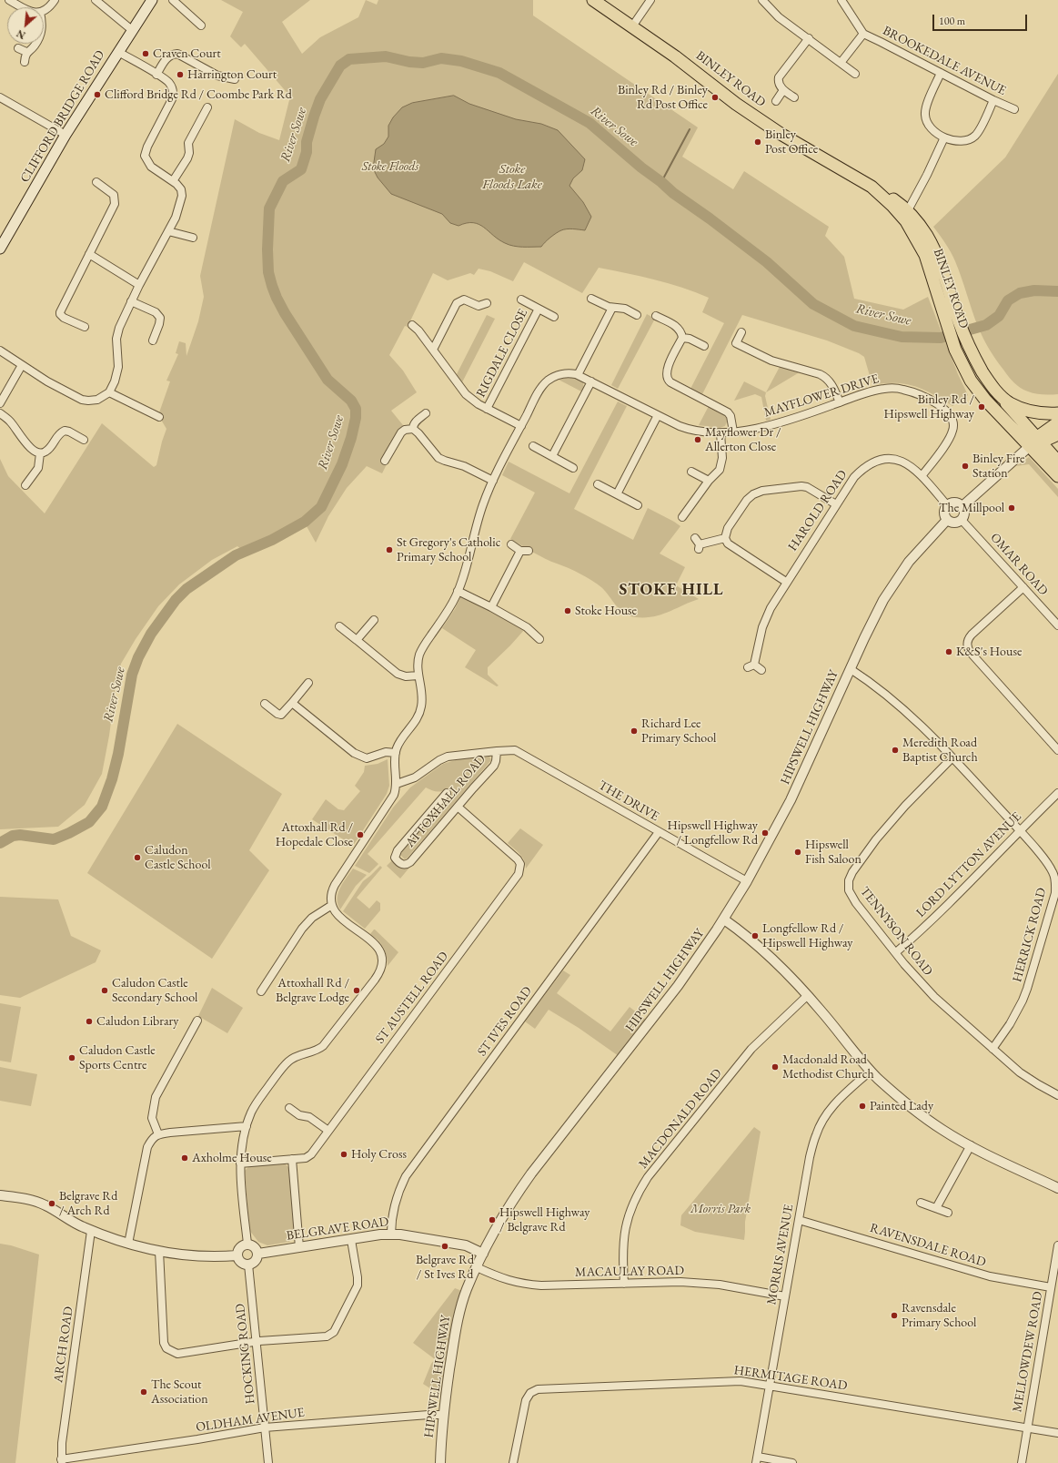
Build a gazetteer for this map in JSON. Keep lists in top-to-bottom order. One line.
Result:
{"streets":{"main road":["BINLEY ROAD","CLIFFORD BRIDGE ROAD"],"street":["BROOKEDALE AVENUE","RIGDALE CLOSE","MAYFLOWER DRIVE","HAROLD ROAD","OMAR ROAD","HIPSWELL HIGHWAY","ATTOXHALL ROAD","THE DRIVE","LORD LYTTON AVENUE","TENNYSON ROAD","HERRICK ROAD","ST AUSTELL ROAD","ST IVES ROAD","MACDONALD ROAD","BELGRAVE ROAD","RAVENSDALE ROAD","MORRIS AVENUE","MACAULAY ROAD","ARCH ROAD","MELLOWDEW ROAD","HOCKING ROAD","HERMITAGE ROAD","OLDHAM AVENUE"]},"crossings":[["MAYFLOWER DRIVE","HAROLD ROAD"],["HAROLD ROAD","OMAR ROAD"],["HAROLD ROAD","HIPSWELL HIGHWAY"],["OMAR ROAD","HIPSWELL HIGHWAY"],["HIPSWELL HIGHWAY","THE DRIVE"],["HIPSWELL HIGHWAY","HERRICK ROAD"],["HIPSWELL HIGHWAY","BELGRAVE ROAD"],["HIPSWELL HIGHWAY","MACAULAY ROAD"],["HIPSWELL HIGHWAY","OLDHAM AVENUE"],["ATTOXHALL ROAD","THE DRIVE"],["ATTOXHALL ROAD","ST AUSTELL ROAD"],["THE DRIVE","ST IVES ROAD"],["LORD LYTTON AVENUE","TENNYSON ROAD"],["LORD LYTTON AVENUE","HERRICK ROAD"],["TENNYSON ROAD","HERRICK ROAD"],["ST IVES ROAD","BELGRAVE ROAD"],["MACDONALD ROAD","MACAULAY ROAD"],["BELGRAVE ROAD","HOCKING ROAD"],["RAVENSDALE ROAD","MORRIS AVENUE"],["RAVENSDALE ROAD","MELLOWDEW ROAD"],["MORRIS AVENUE","MACAULAY ROAD"],["MORRIS AVENUE","HERMITAGE ROAD"],["ARCH ROAD","OLDHAM AVENUE"],["MELLOWDEW ROAD","HERMITAGE ROAD"],["HOCKING ROAD","OLDHAM AVENUE"]],"districts":["STOKE HILL"],"water":["River Sowe","Stoke Floods Lake"],"parks":["Stoke Floods","Morris Park"],"places":["Craven Court","Harrington Court","Clifford Bridge Rd / Coombe Park Rd","Binley Rd / Binley Rd Post Office","Binley Post Office","Binley Rd / Hipswell Highway","Mayflower Dr / Allerton Close","Binley Fire Station","The Millpool","St Gregory's Catholic Primary School","Stoke House","K&S's House","Richard Lee Primary School","Meredith Road Baptist Church","Hipswell Highway / Longfellow Rd","Attoxhall Rd / Hopedale Close","Hipswell Fish Saloon","Caludon Castle School","Longfellow Rd / Hipswell Highway","Caludon Castle Secondary School","Attoxhall Rd / Belgrave Lodge","Caludon Library","Caludon Castle Sports Centre","Macdonald Road Methodist Church","Painted Lady","Holy Cross","Axholme House","Belgrave Rd / Arch Rd","Hipswell Highway / Belgrave Rd","Belgrave Rd / St Ives Rd","Ravensdale Primary School","The Scout Association"],"scale_bar":"100 m","north":"bottom left"}
